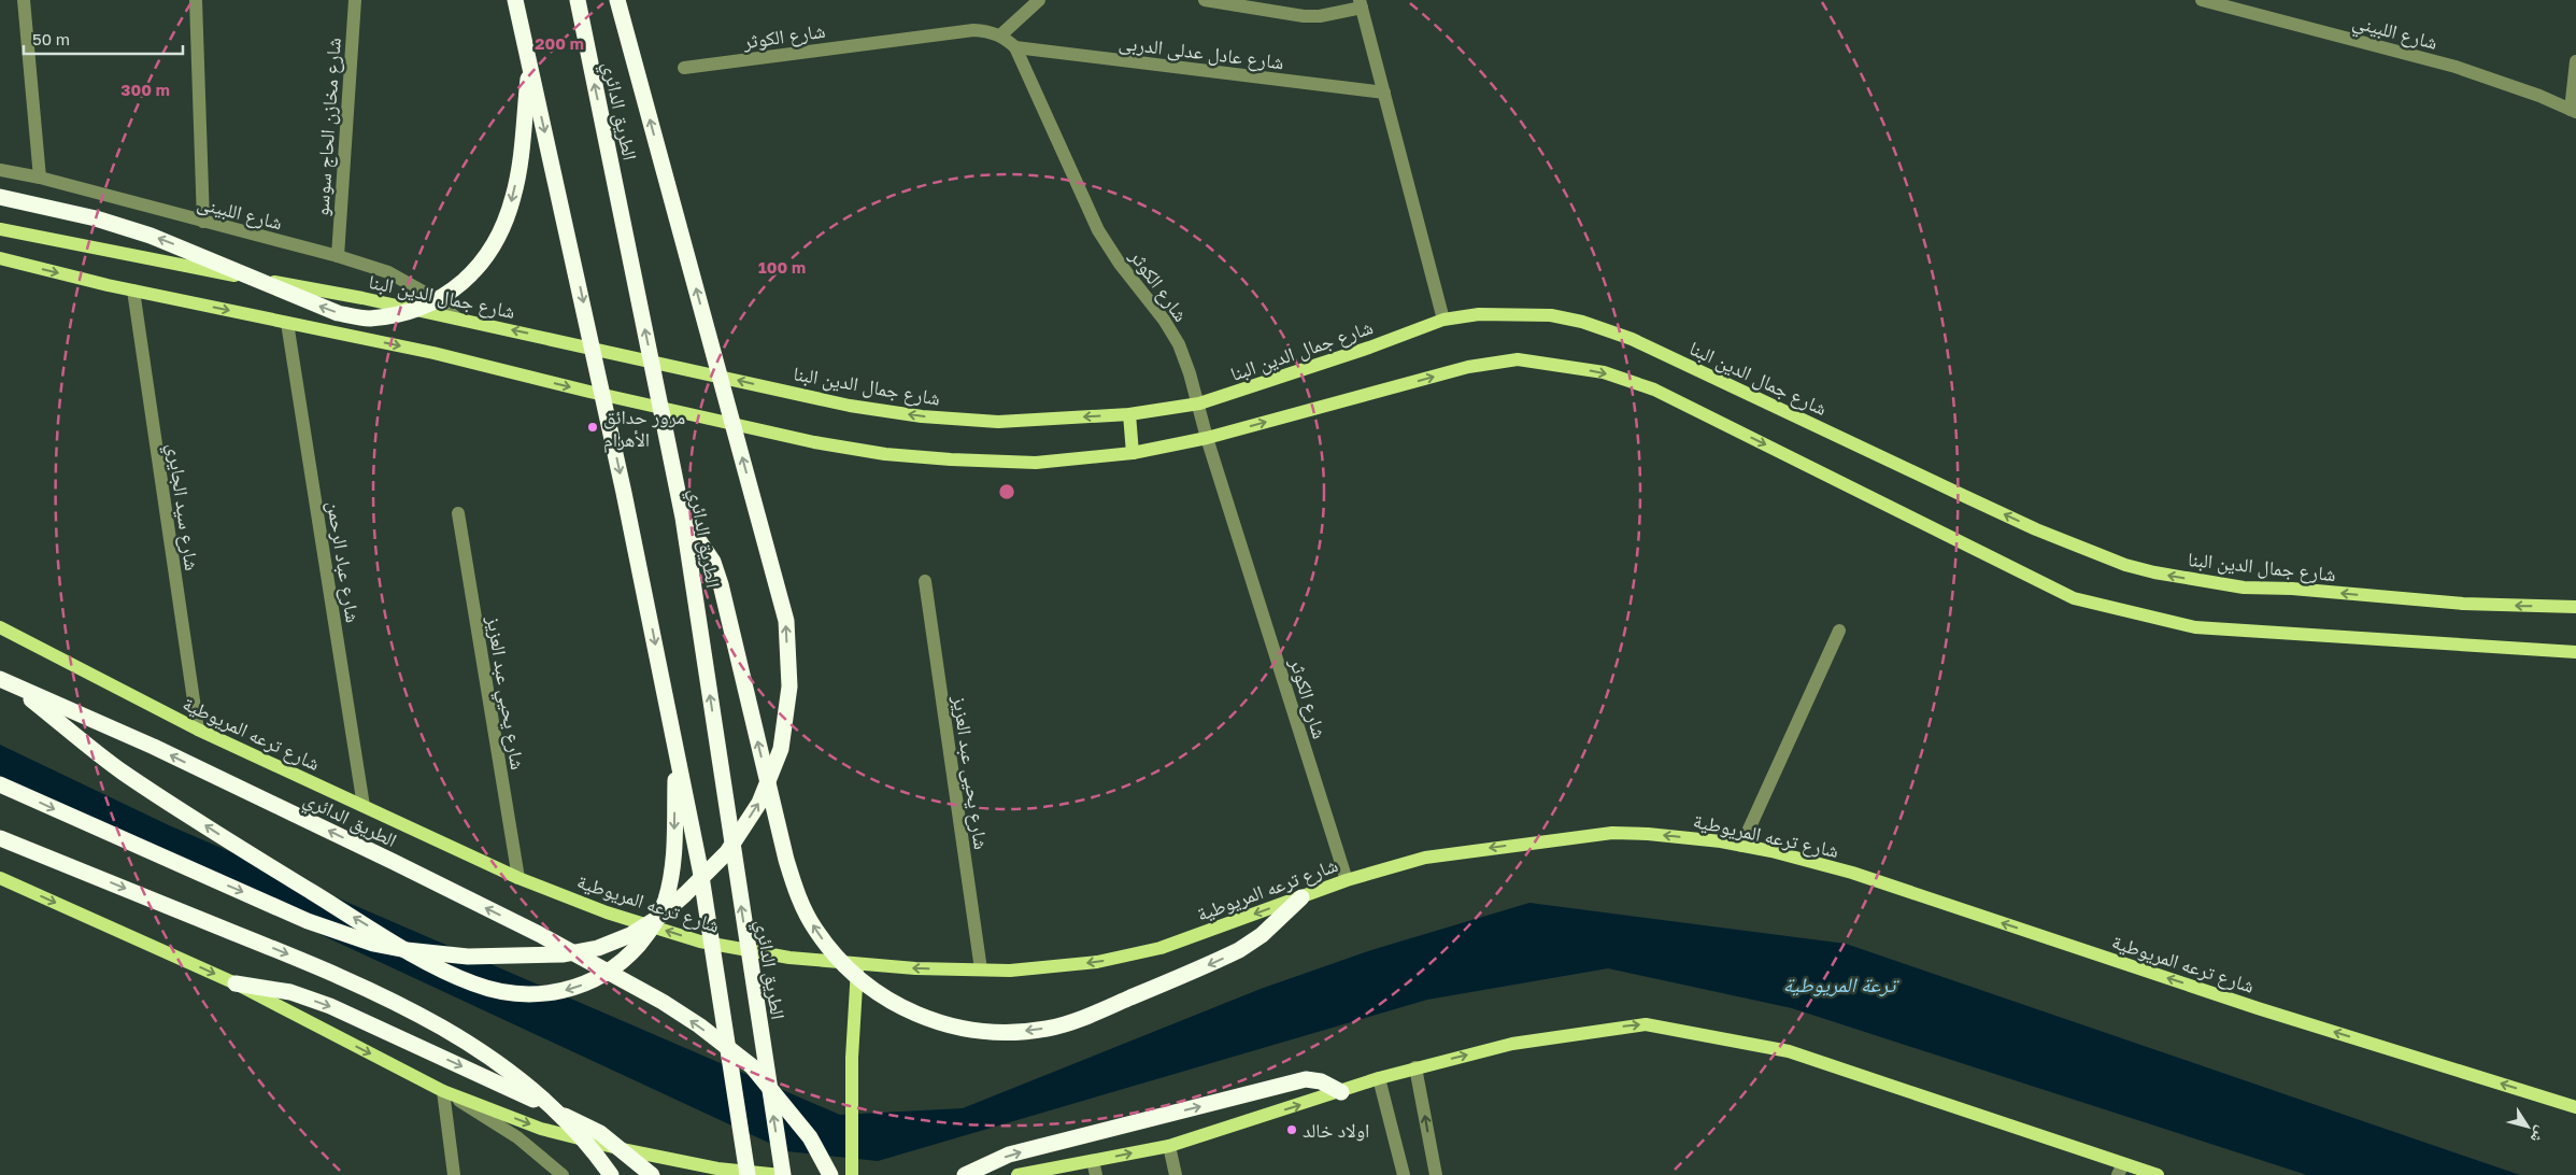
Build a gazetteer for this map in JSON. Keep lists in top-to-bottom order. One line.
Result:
{"streets":{"highway":["الطريق الدائري"],"main road":["شارع جمال الدين البنا","شارع ترعه المريوطية"],"street":["شارع اللبيني","شارع الكوثر","شارع عادل عدلى الدربى","شارع مخازن الحاج سوسو","شارع اللبينى","شارع سيد الجايري","شارع عباد الرحمن","شارع يحيي عبد العزيز","شارع يحيى عبد العزيز"]},"crossings":[["شارع الكوثر","شارع عادل عدلى الدربى"],["شارع الكوثر","شارع جمال الدين البنا"],["شارع الكوثر","شارع ترعه المريوطية"],["شارع مخازن الحاج سوسو","شارع اللبينى"],["شارع اللبينى","شارع جمال الدين البنا"],["شارع سيد الجايري","شارع ترعه المريوطية"],["شارع عباد الرحمن","شارع ترعه المريوطية"],["شارع يحيي عبد العزيز","شارع ترعه المريوطية"],["شارع ترعه المريوطية","شارع يحيى عبد العزيز"]],"one_way":["شارع ترعه المريوطية"],"water":["ترعة المريوطية"],"places":["مرور حدائق الأهرام","اولاد خالد"],"scale_bar":"50 m","north":"bottom right","rings":["200 m","300 m","100 m"]}
